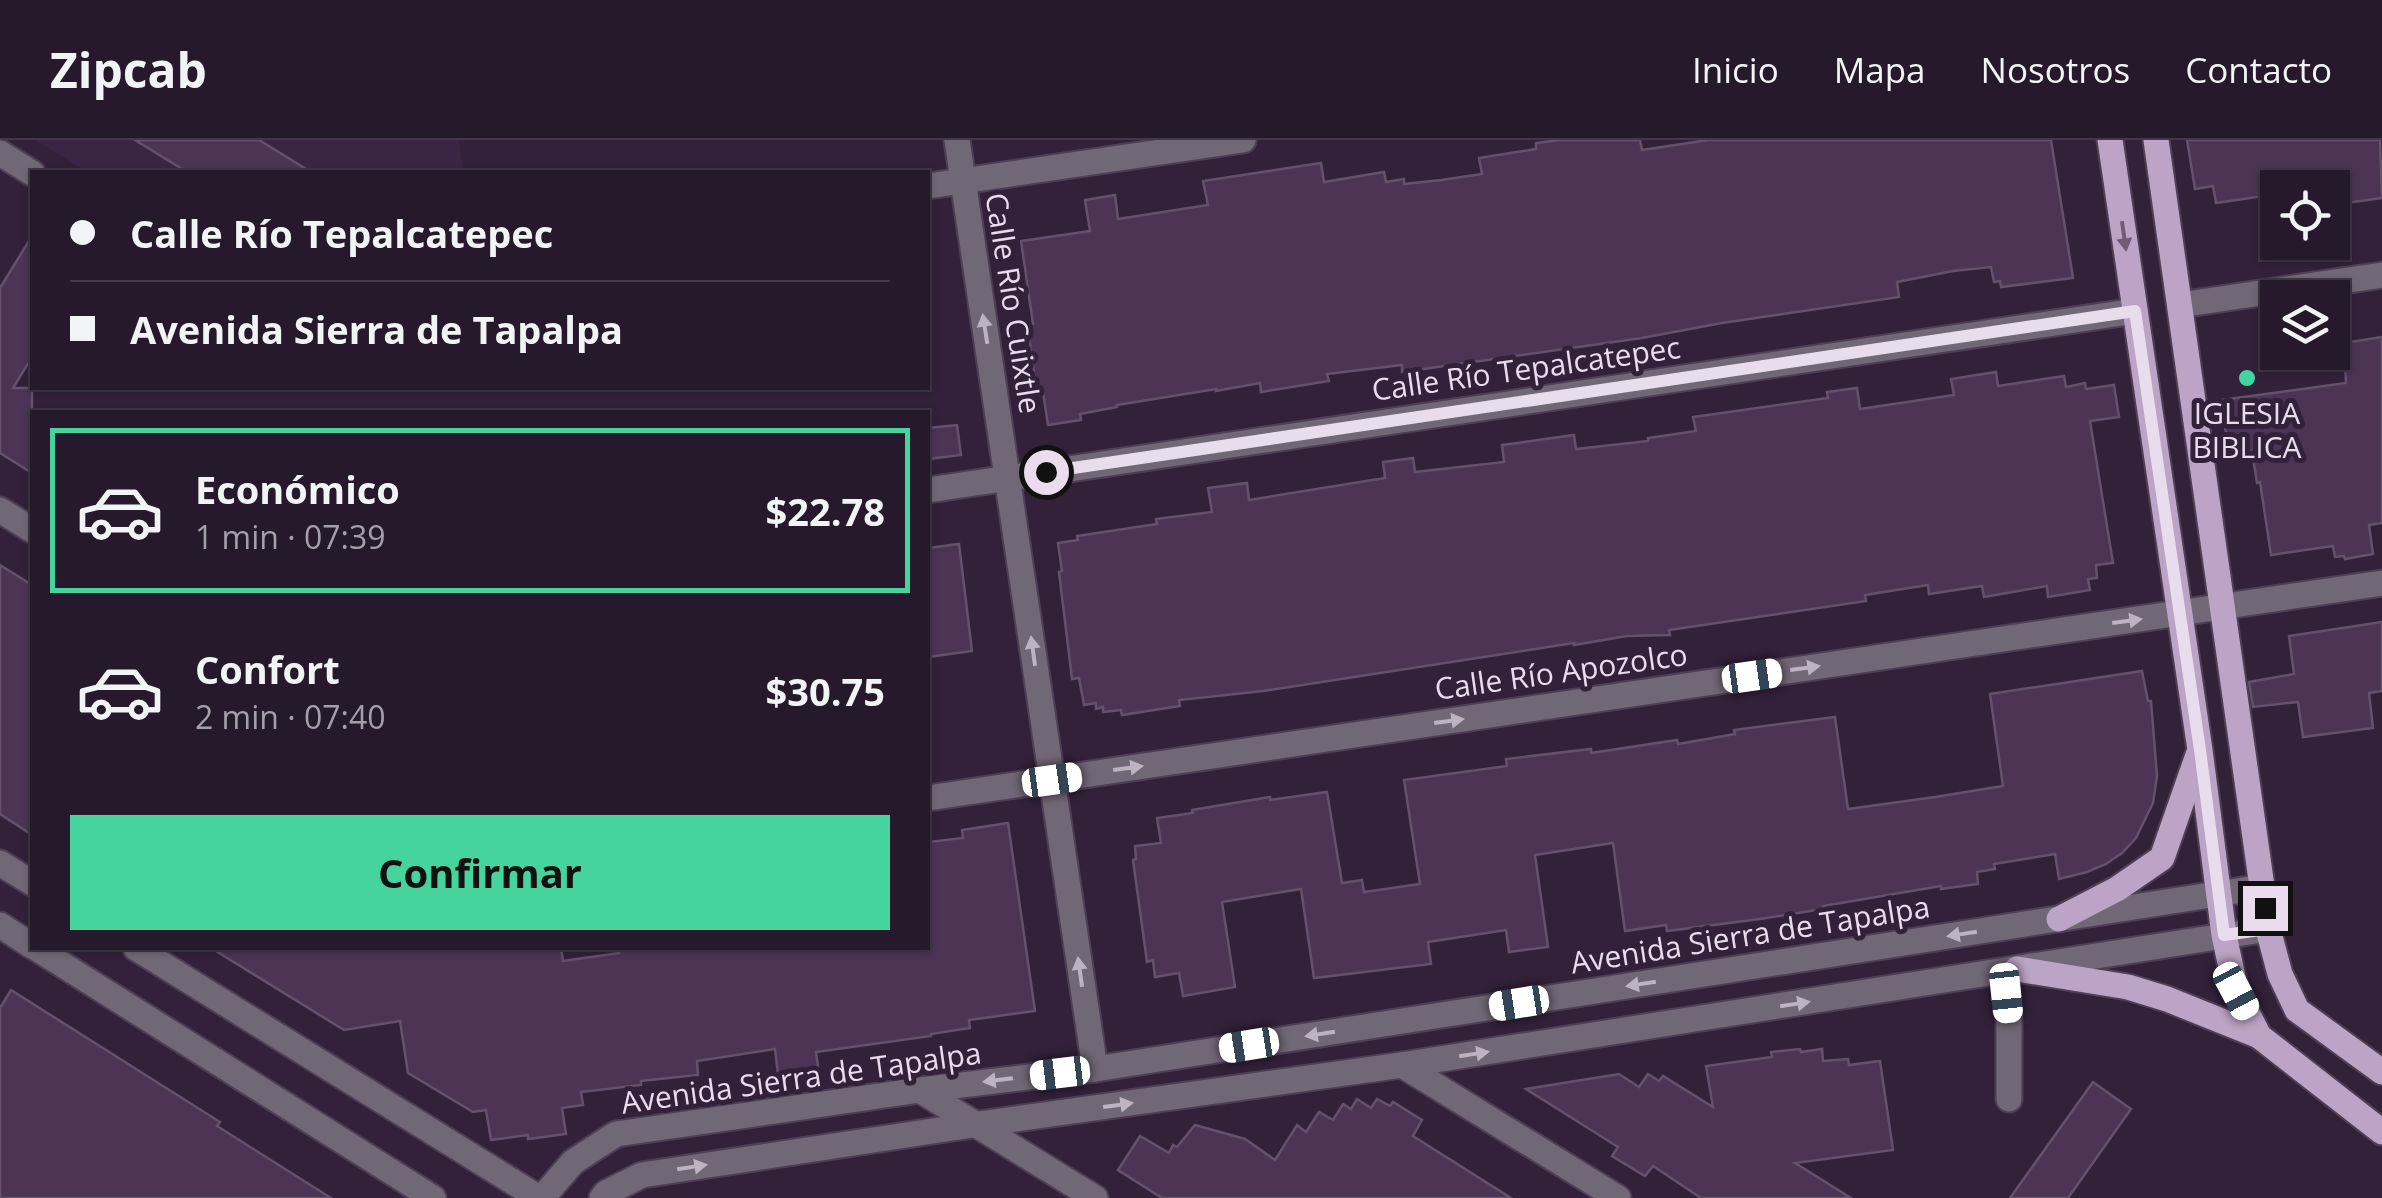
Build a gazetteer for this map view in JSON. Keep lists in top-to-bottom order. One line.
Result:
{"streets":{"street":["Calle Río Cuixtle","Calle Río Tepalcatepec","Calle Río Apozolco","Avenida Sierra de Tapalpa"]},"crossings":[["Calle Río Cuixtle","Calle Río Tepalcatepec"],["Calle Río Cuixtle","Calle Río Apozolco"],["Calle Río Cuixtle","Avenida Sierra de Tapalpa"]],"one_way":["Calle Río Cuixtle","Calle Río Apozolco"],"places":["IGLESIA BIBLICA"],"page":{"header":"Zipcab","nav":["Inicio","Mapa","Nosotros","Contacto"],"banner":["Calle Río Tepalcatepec","Avenida Sierra de Tapalpa"],"list":[{"name":"Económico","note":"1 min · 07:39","value":"$22.78"},{"name":"Confort","note":"2 min · 07:40","value":"$30.75"}],"buttons":"Confirmar"}}
